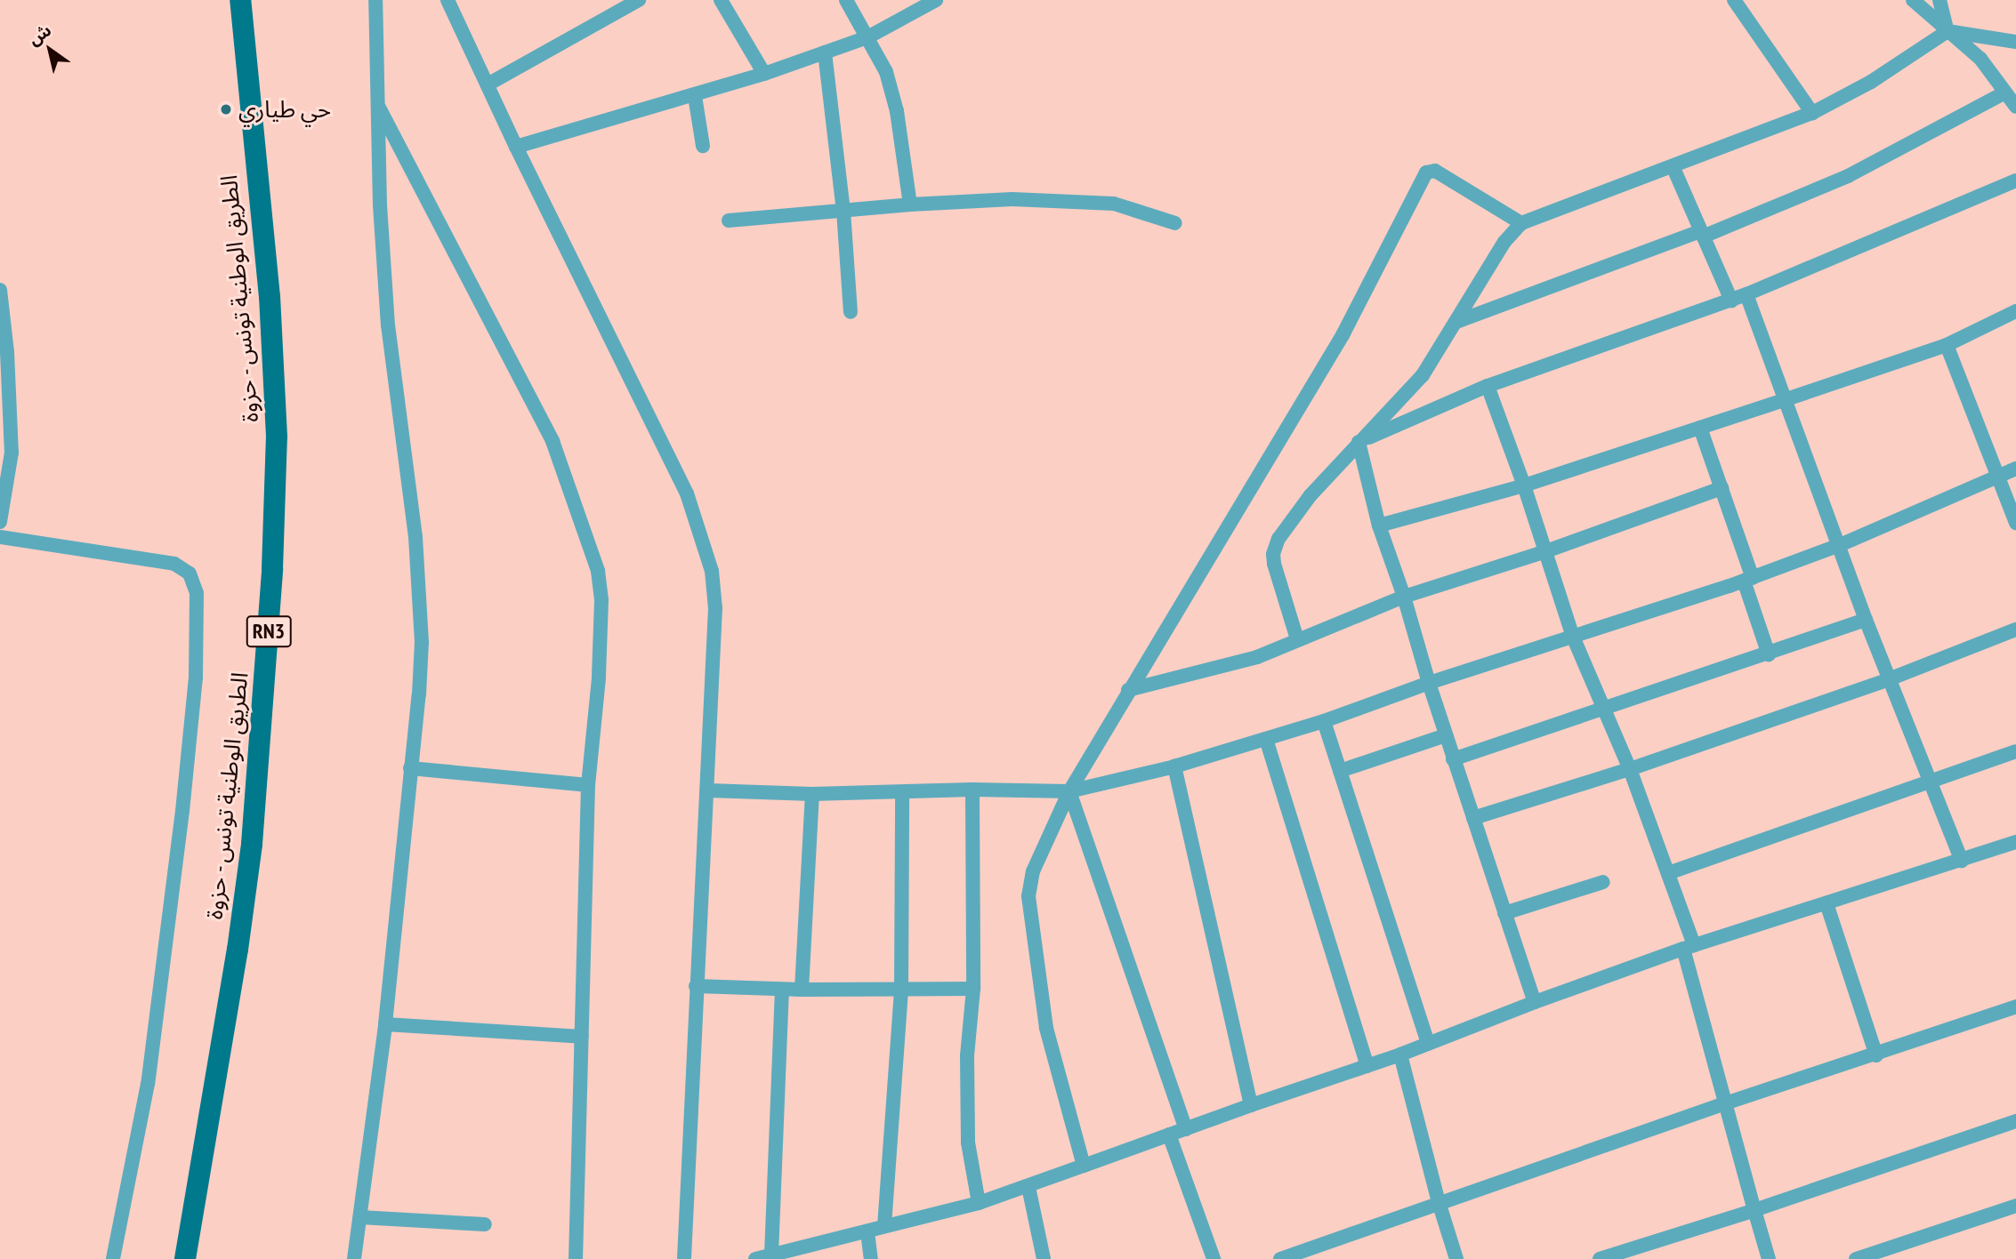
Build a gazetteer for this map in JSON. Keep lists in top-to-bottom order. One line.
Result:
{"streets":{"main road":["الطريق الوطنية تونس - حزوة","RN3"]},"places":["حي طياري"],"north":"top left"}
